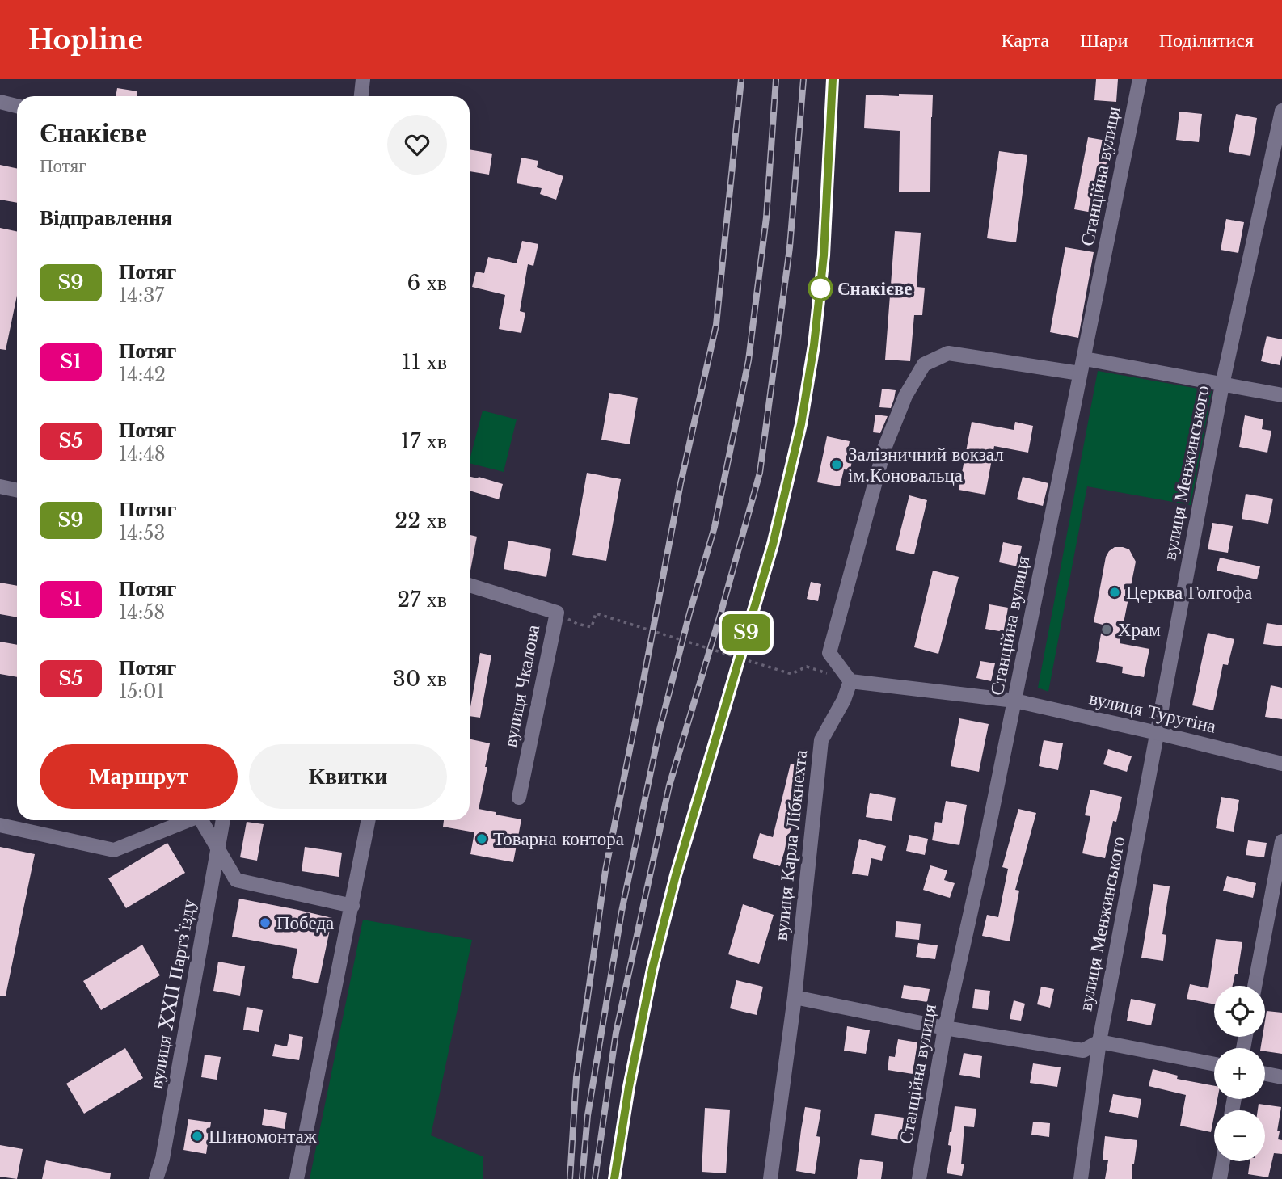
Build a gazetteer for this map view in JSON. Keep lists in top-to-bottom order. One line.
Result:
{"streets":{"street":["Станційна вулиця","вулиця Менжинського","вулиця Чкалова","вулиця Турутіна","вулиця Карла Лібкнехта","вулиця XXII Партз'їзду"]},"crossings":[["Станційна вулиця","вулиця Турутіна"],["вулиця Менжинського","вулиця Турутіна"],["вулиця Турутіна","вулиця Карла Лібкнехта"]],"places":["Єнакієве","Залізничний вокзал ім.Коновальца","Церква Голгофа","Храм","Товарна контора","Победа","Шиномонтаж"],"page":{"header":"Hopline","nav":["Карта","Шари","Поділитися"],"on_map":"S9","heading":[["Єнакієве","Потяг"],"Відправлення"],"list":[{"mark":"S9","name":"Потяг","note":"14:37","value":"6 хв"},{"mark":"S1","name":"Потяг","note":"14:42","value":"11 хв"},{"mark":"S5","name":"Потяг","note":"14:48","value":"17 хв"},{"mark":"S9","name":"Потяг","note":"14:53","value":"22 хв"},{"mark":"S1","name":"Потяг","note":"14:58","value":"27 хв"},{"mark":"S5","name":"Потяг","note":"15:01","value":"30 хв"}],"buttons":["Маршрут","Квитки"],"map_buttons":["+","−"]}}
